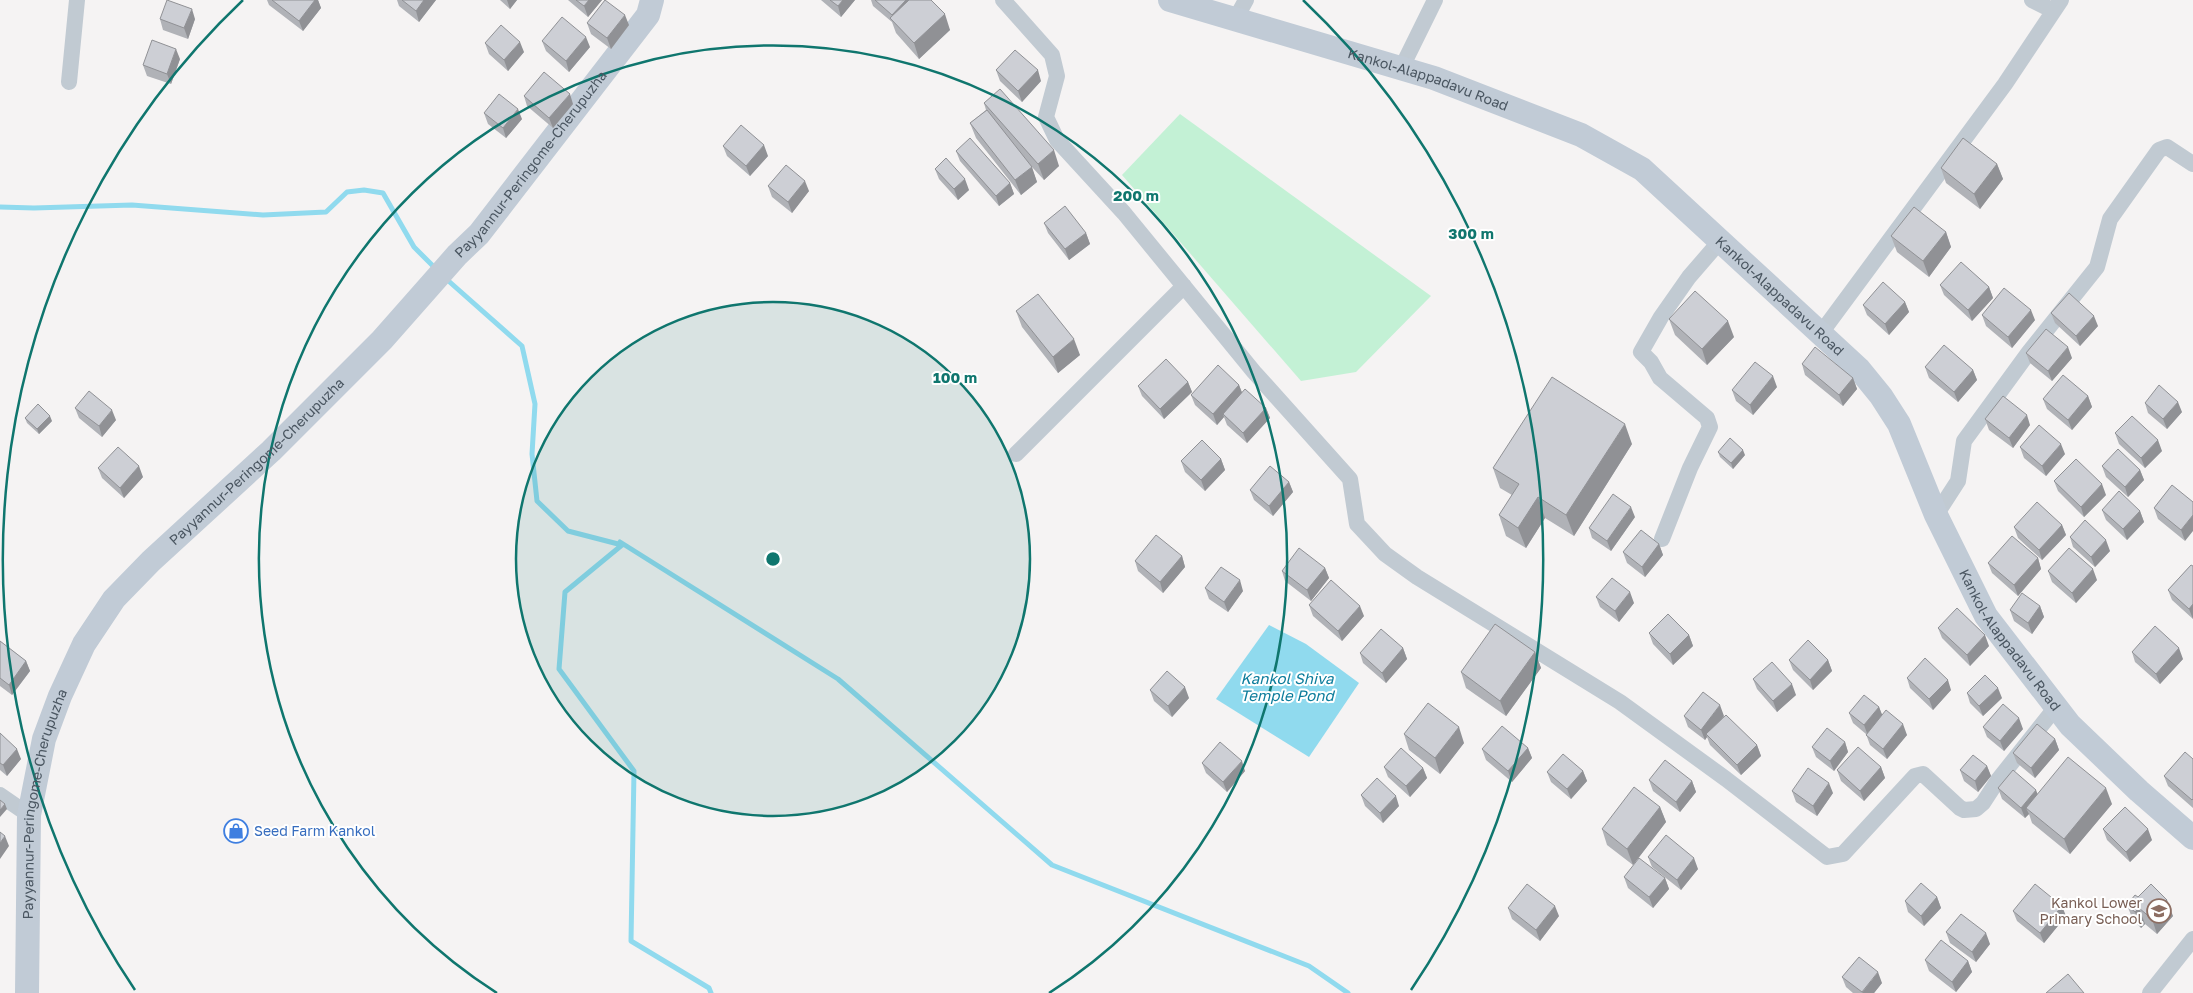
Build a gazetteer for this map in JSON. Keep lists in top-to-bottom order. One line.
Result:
{"streets":{"main road":["Kankol-Alappadavu Road","Payyannur-Peringome-Cherupuzha"]},"water":["Kankol Shiva Temple Pond"],"places":{"shop":["Seed Farm Kankol"],"school or university":["Kankol Lower Primary School"]},"rings":["200 m","300 m","100 m"]}
